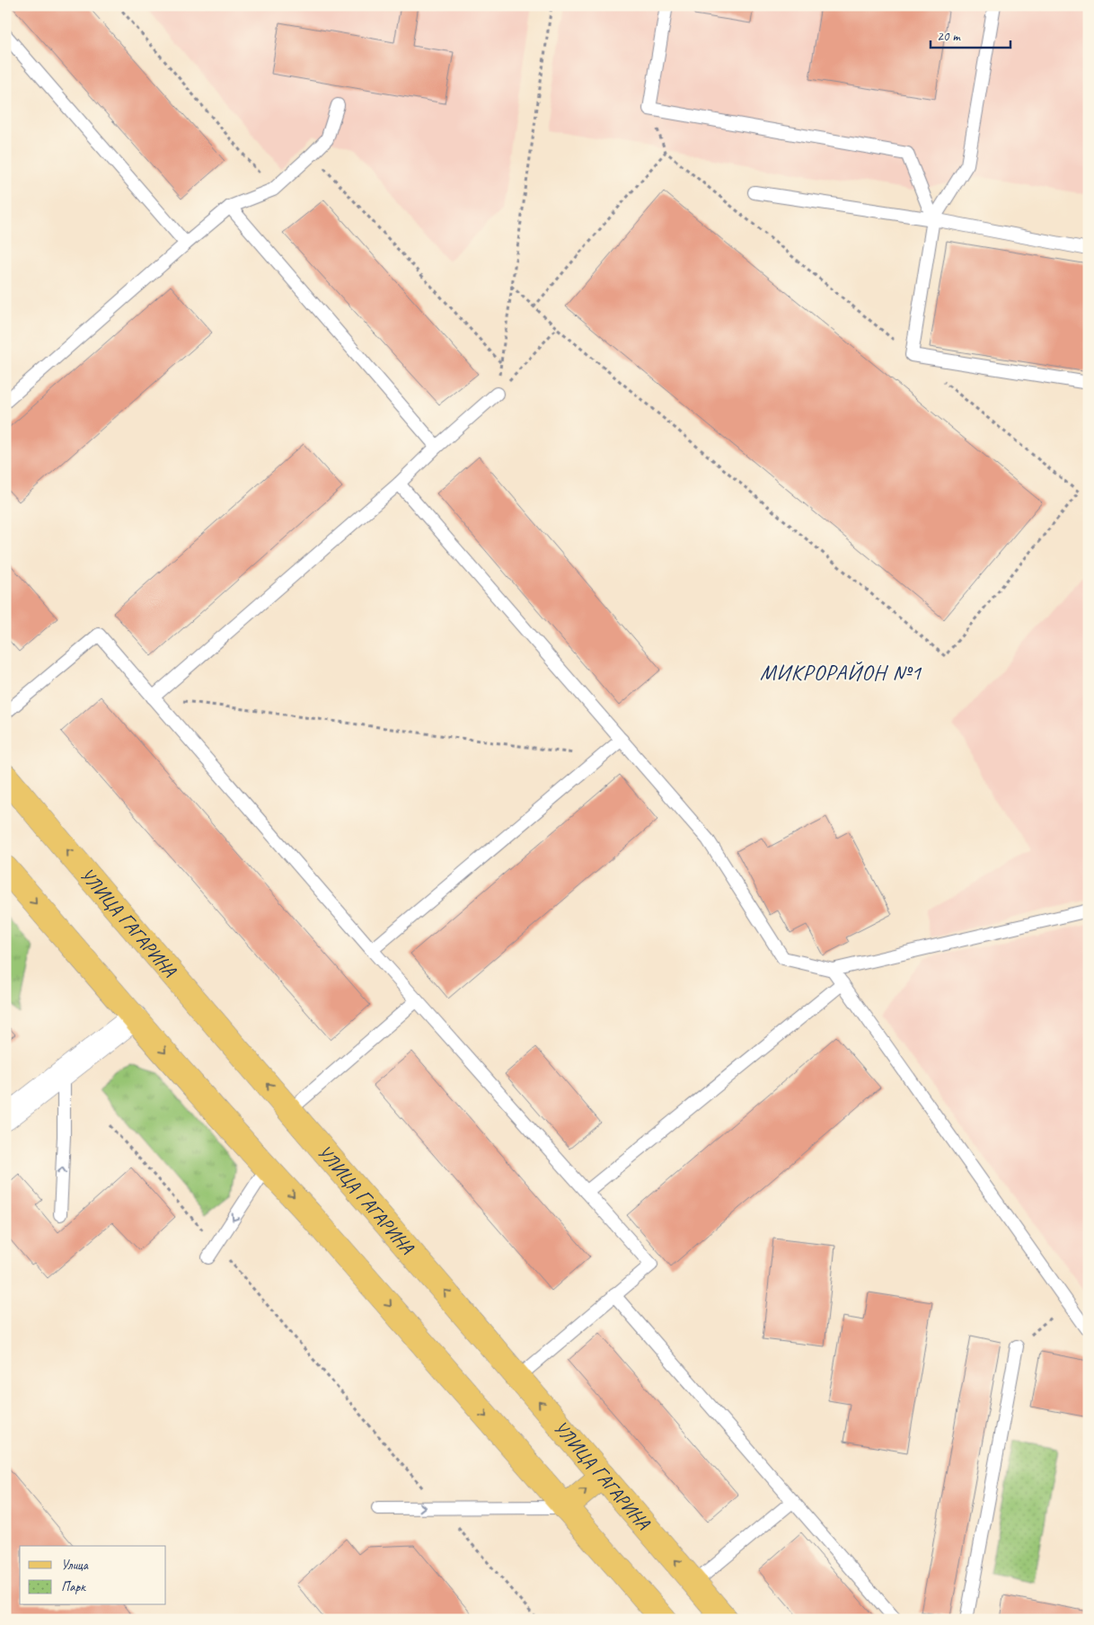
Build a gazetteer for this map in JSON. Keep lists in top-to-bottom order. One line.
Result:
{"streets":{"main road":["УЛИЦА ГАГАРИНА"]},"districts":["МИКРОРАЙОН №1"],"legend":["Улица","Парк"],"scale_bar":"20 m"}
